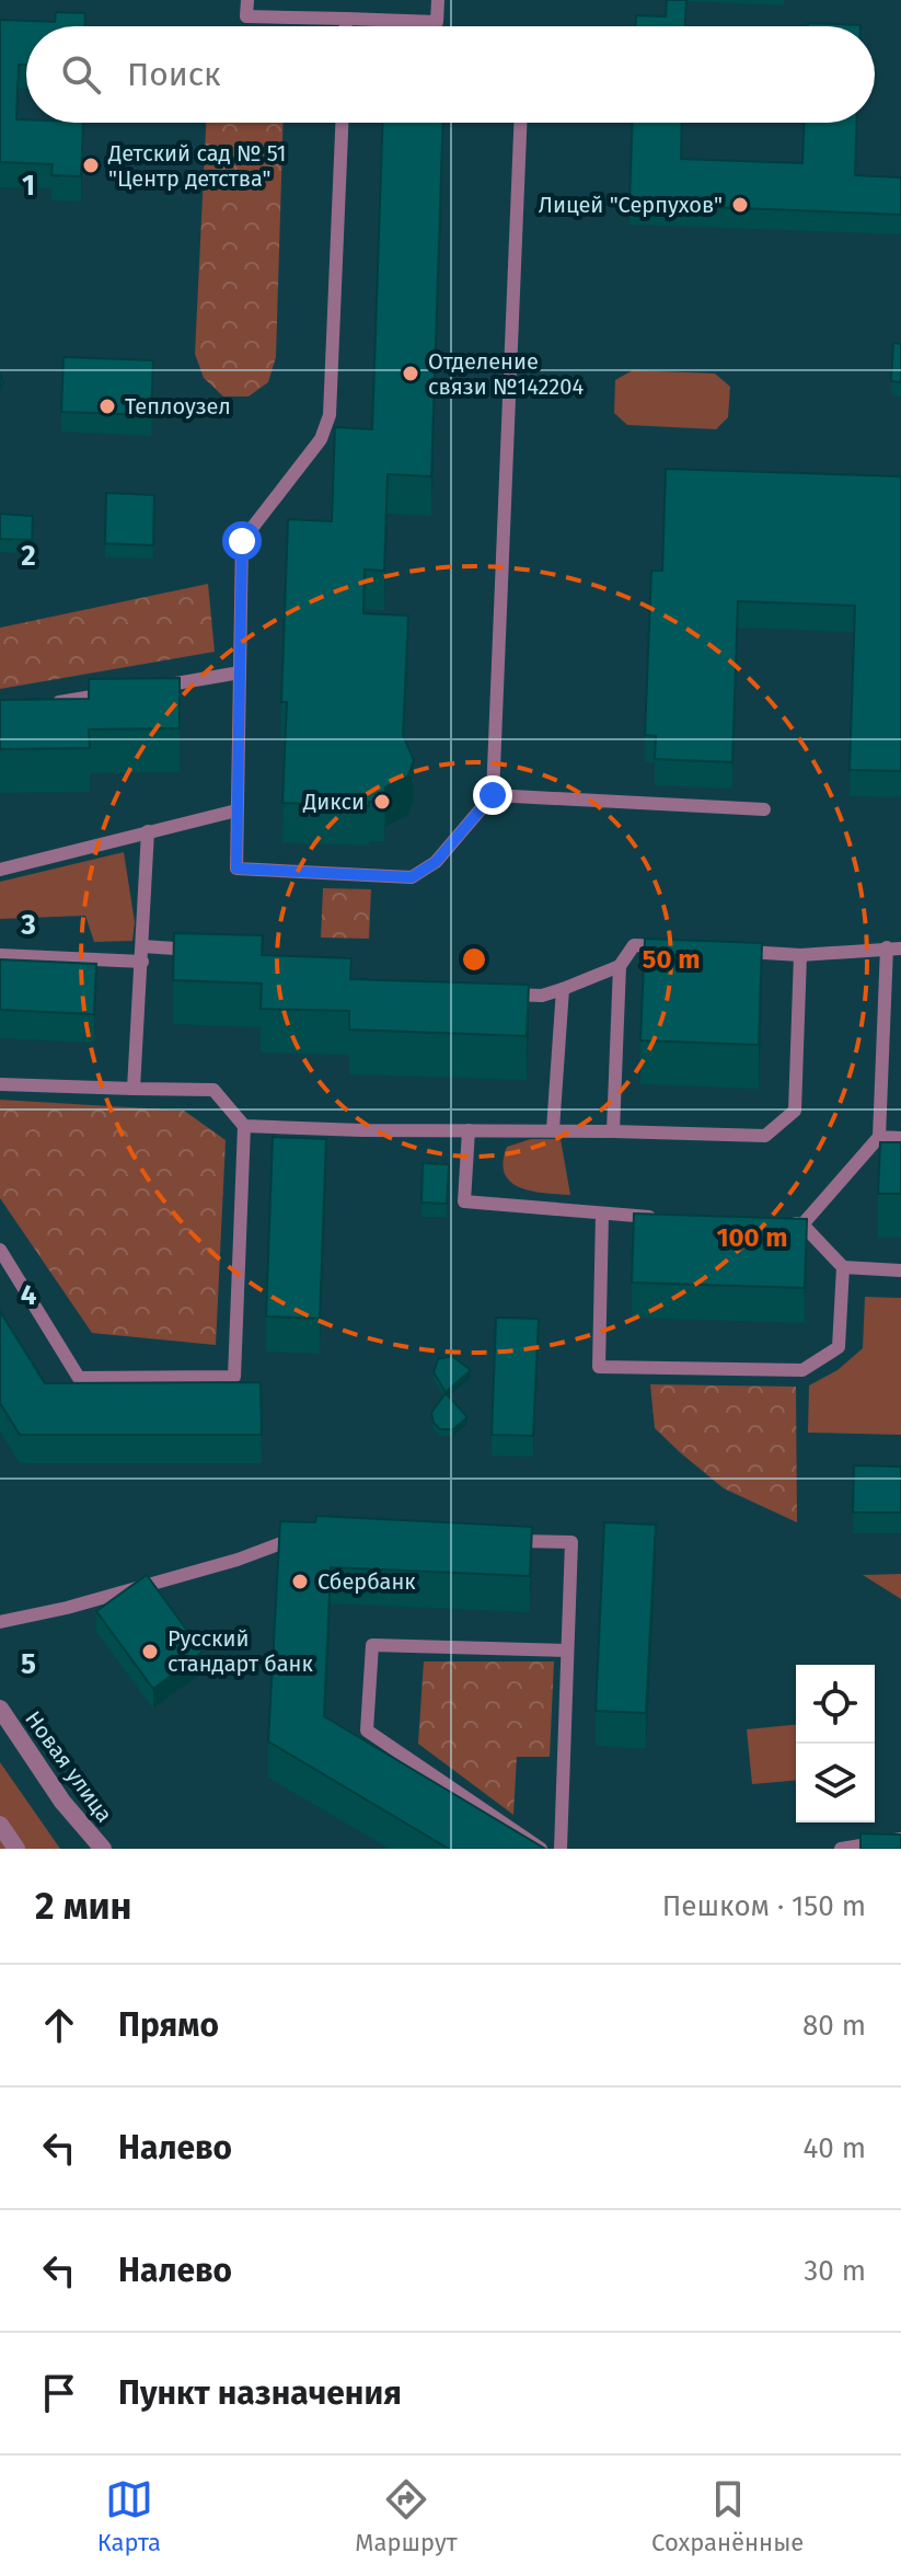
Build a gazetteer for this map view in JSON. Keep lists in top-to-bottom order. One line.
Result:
{"streets":{"street":["Новая улица"]},"places":["Детский сад № 51 \"Центр детства\"","Лицей \"Серпухов\"","Отделение связи №142204","Теплоузел","Дикси","Сбербанк","Русский стандарт банк"],"page":{"search":"Поиск","heading":["2 мин","Пешком · 150 m"],"list":[["Прямо","80 m"],["Налево","40 m"],["Налево","30 m"],"Пункт назначения"],"nav":["Карта","Маршрут","Сохранённые"]},"grid":{"rows":["1","2","3","4","5"]},"rings":["50 m","100 m"]}
